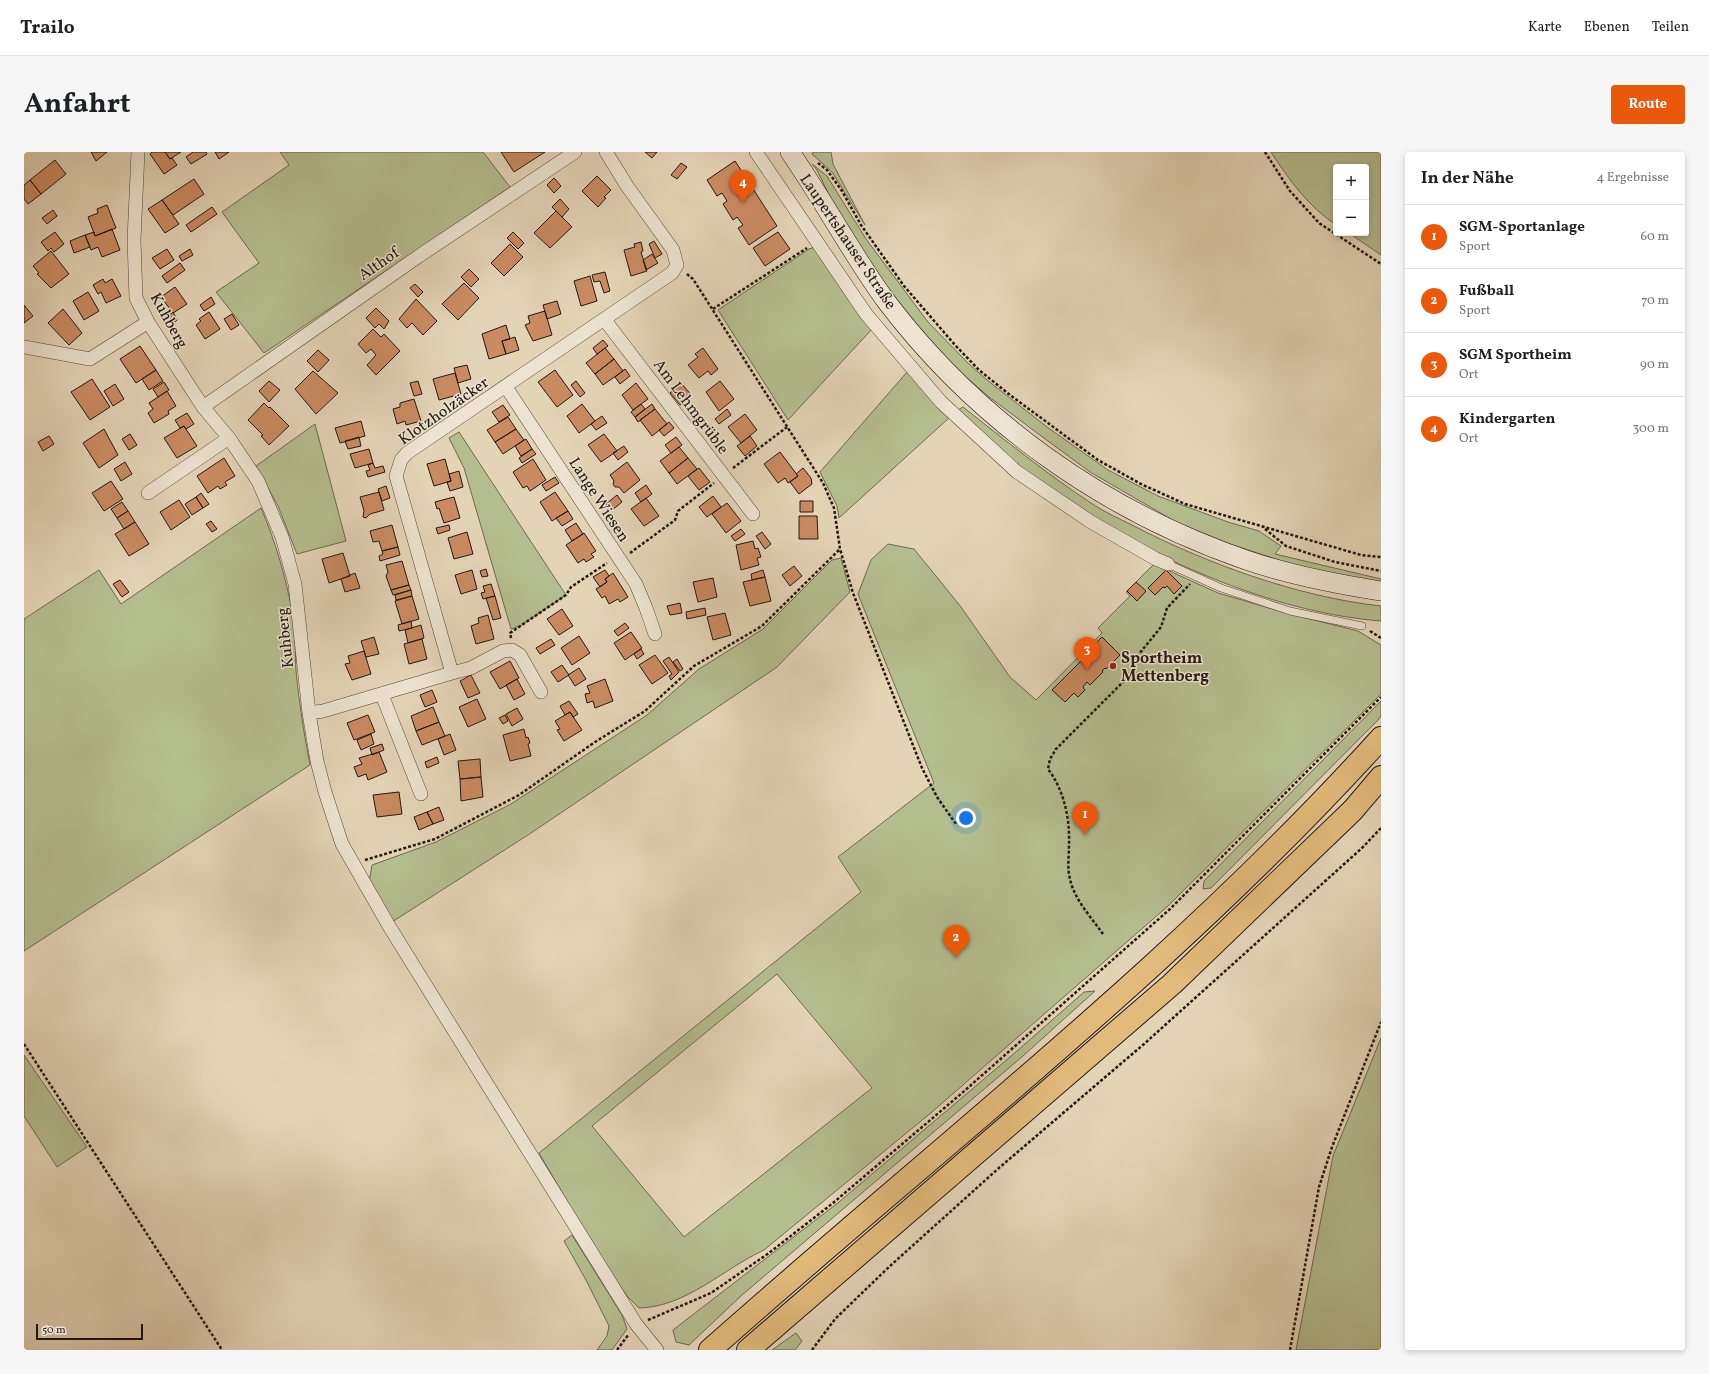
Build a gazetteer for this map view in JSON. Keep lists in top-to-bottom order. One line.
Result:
{"streets":{"main road":["Laupertshauser Straße"],"street":["Althof","Kuhberg","Am Lehmgrüble","Klotzholzäcker","Lange Wiesen"]},"crossings":[["Althof","Kuhberg"],["Am Lehmgrüble","Klotzholzäcker"],["Klotzholzäcker","Lange Wiesen"]],"places":["Sportheim Mettenberg"],"scale_bar":"50 m","page":{"header":"Trailo","nav":["Karte","Ebenen","Teilen"],"title":"Anfahrt","buttons":"Route","heading":["In der Nähe","4 Ergebnisse"],"map_buttons":["+","−"],"pins":["4","3","1","2"],"list":[{"mark":"1","name":"SGM-Sportanlage","note":"Sport","value":"60 m"},{"mark":"2","name":"Fußball","note":"Sport","value":"70 m"},{"mark":"3","name":"SGM Sportheim","note":"Ort","value":"90 m"},{"mark":"4","name":"Kindergarten","note":"Ort","value":"300 m"}],"scale":"50 m"}}
